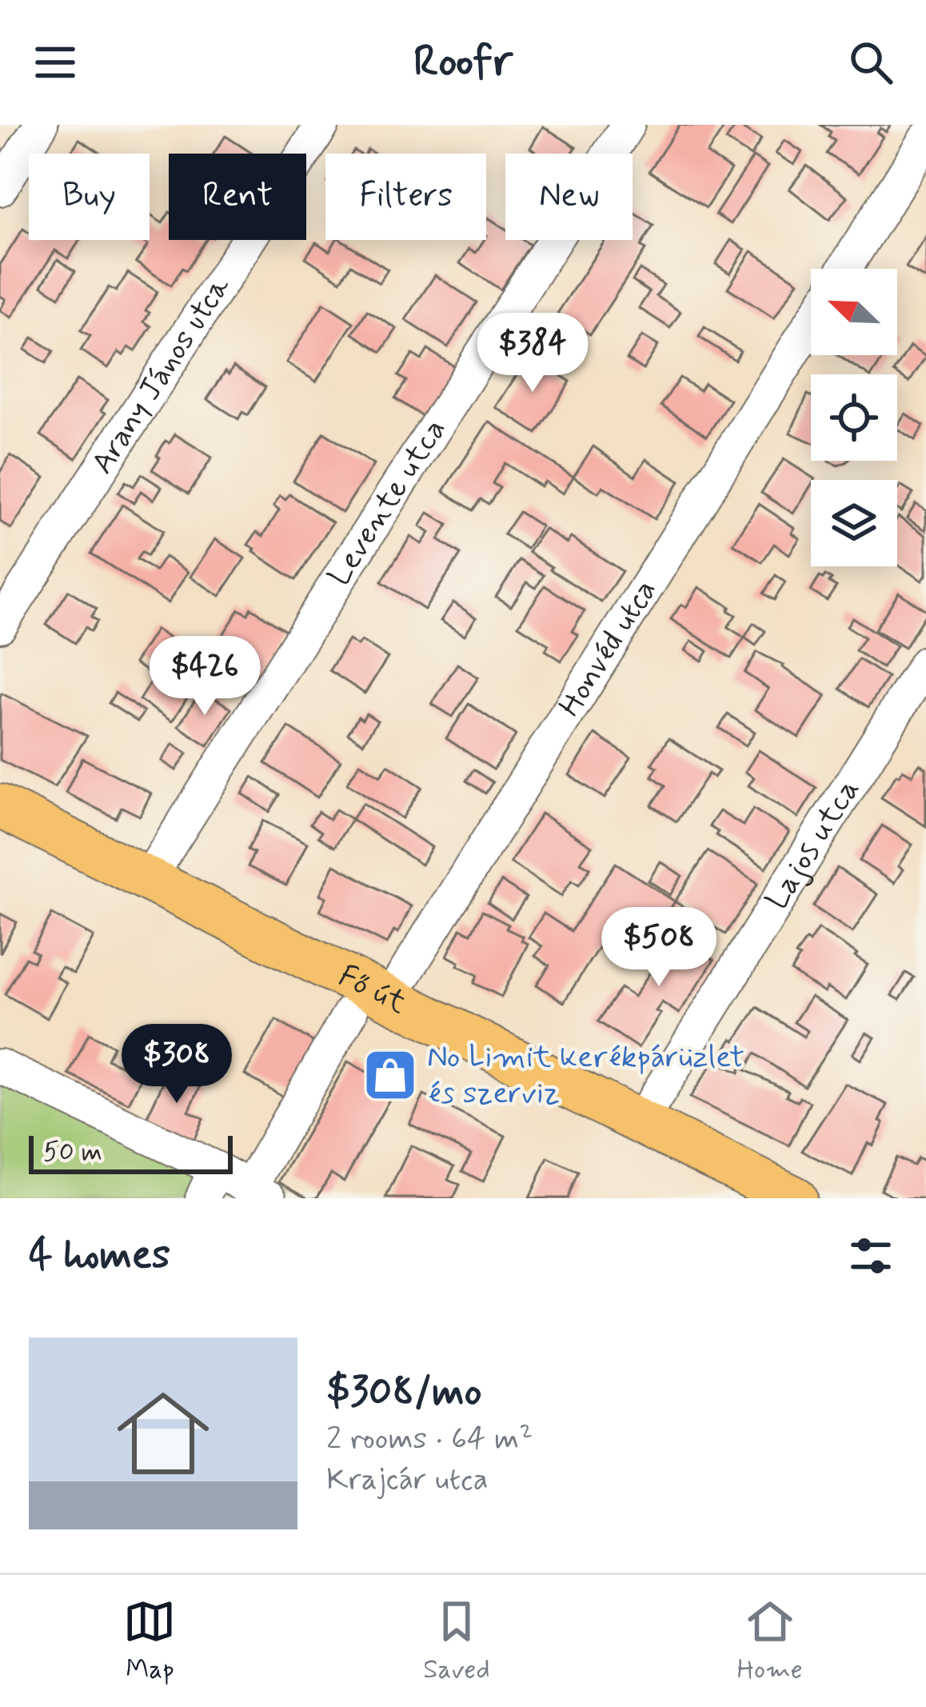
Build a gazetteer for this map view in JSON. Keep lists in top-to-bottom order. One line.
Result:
{"streets":{"main road":["Fő út"],"street":["Arany János utca","Levente utca","Honvéd utca","Lajos utca"]},"crossings":[["Levente utca","Fő út"],["Honvéd utca","Fő út"],["Lajos utca","Fő út"]],"places":{"shop":["No Limit kerékpárüzlet és szerviz"]},"scale_bar":"50 m","north":"top left","page":{"header":"Roofr","chip":["Buy","Rent","Filters","New"],"price":["$384","$426","$508","$308"],"scale":"50 m","heading":"4 homes","list":[{"name":"$308/mo","note":"2 rooms · 64 m² · Krajcár utca"}],"tabs":["Map","Saved","Home"]}}
